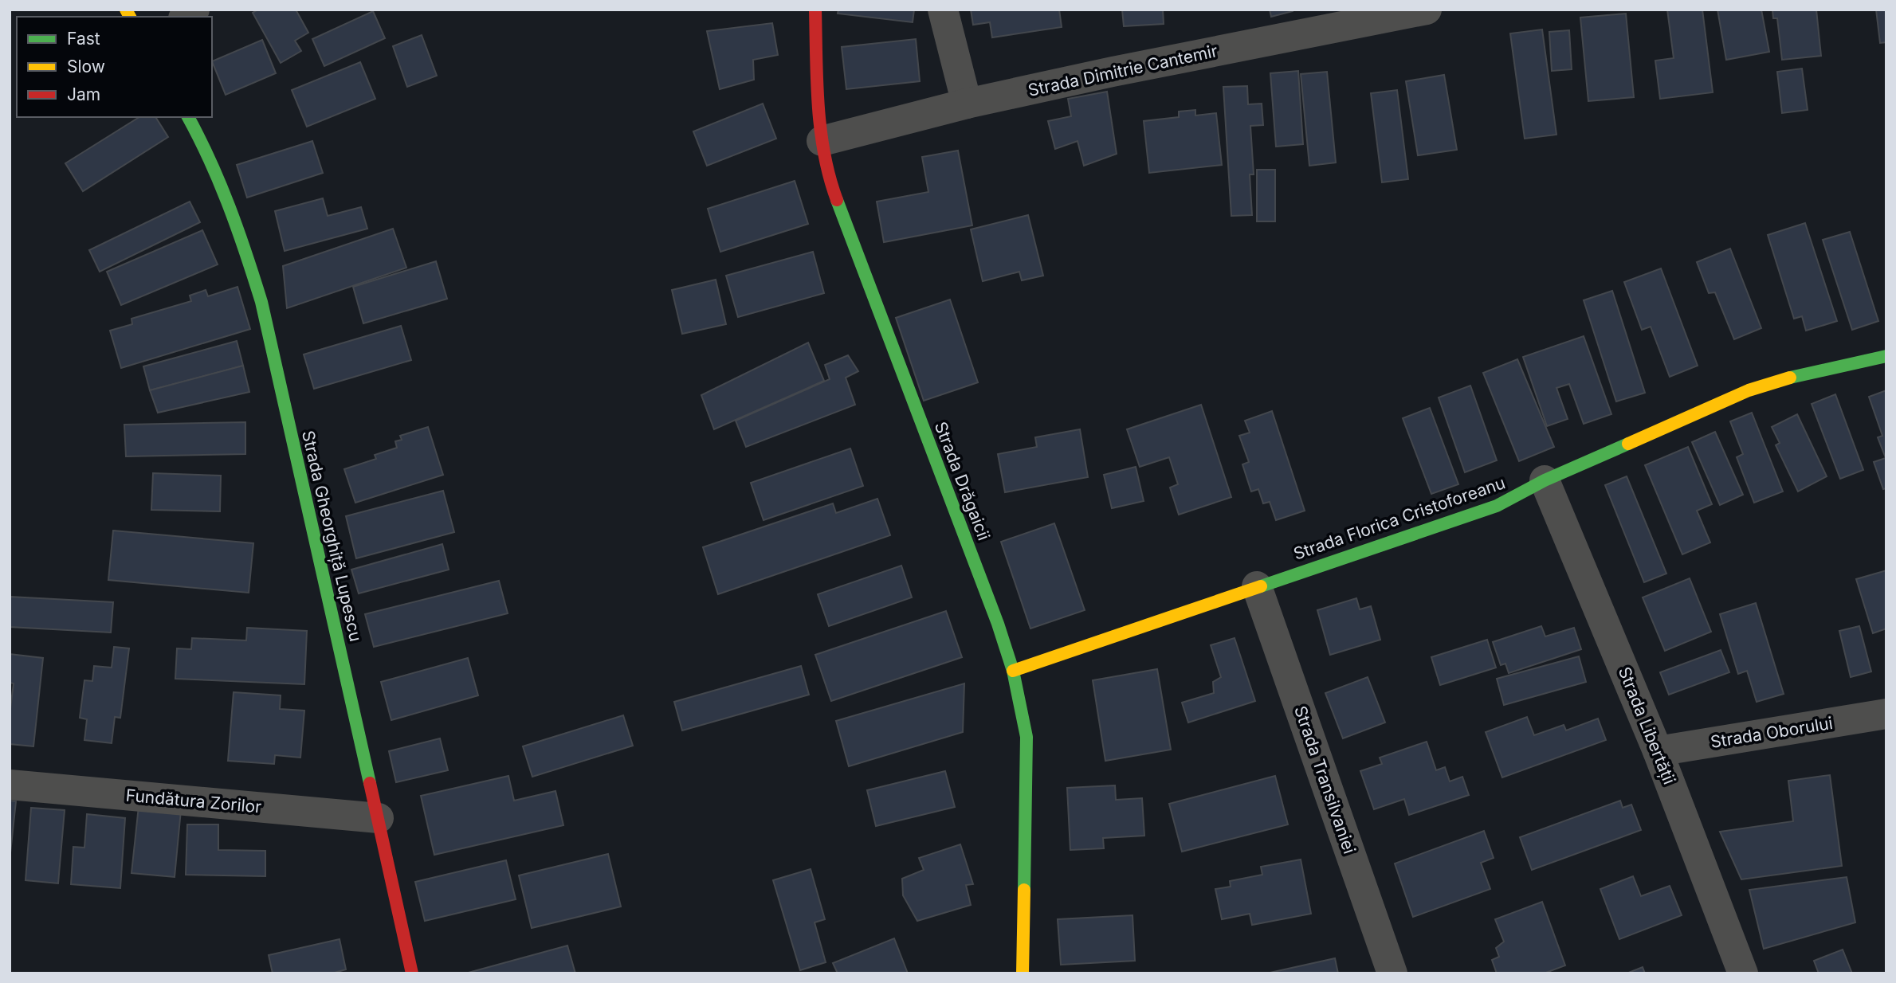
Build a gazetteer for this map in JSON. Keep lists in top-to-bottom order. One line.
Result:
{"streets":{"street":["Strada Dimitrie Cantemir","Strada Drăgaicii","Strada Florica Cristoforeanu","Strada Gheorghiță Lupescu","Strada Libertății","Strada Oborului","Strada Transilvaniei","Fundătura Zorilor"]},"crossings":[["Strada Dimitrie Cantemir","Strada Drăgaicii"],["Strada Drăgaicii","Strada Florica Cristoforeanu"],["Strada Florica Cristoforeanu","Strada Libertății"],["Strada Florica Cristoforeanu","Strada Transilvaniei"],["Strada Gheorghiță Lupescu","Fundătura Zorilor"],["Strada Libertății","Strada Oborului"]],"legend":["Fast","Slow","Jam"]}
